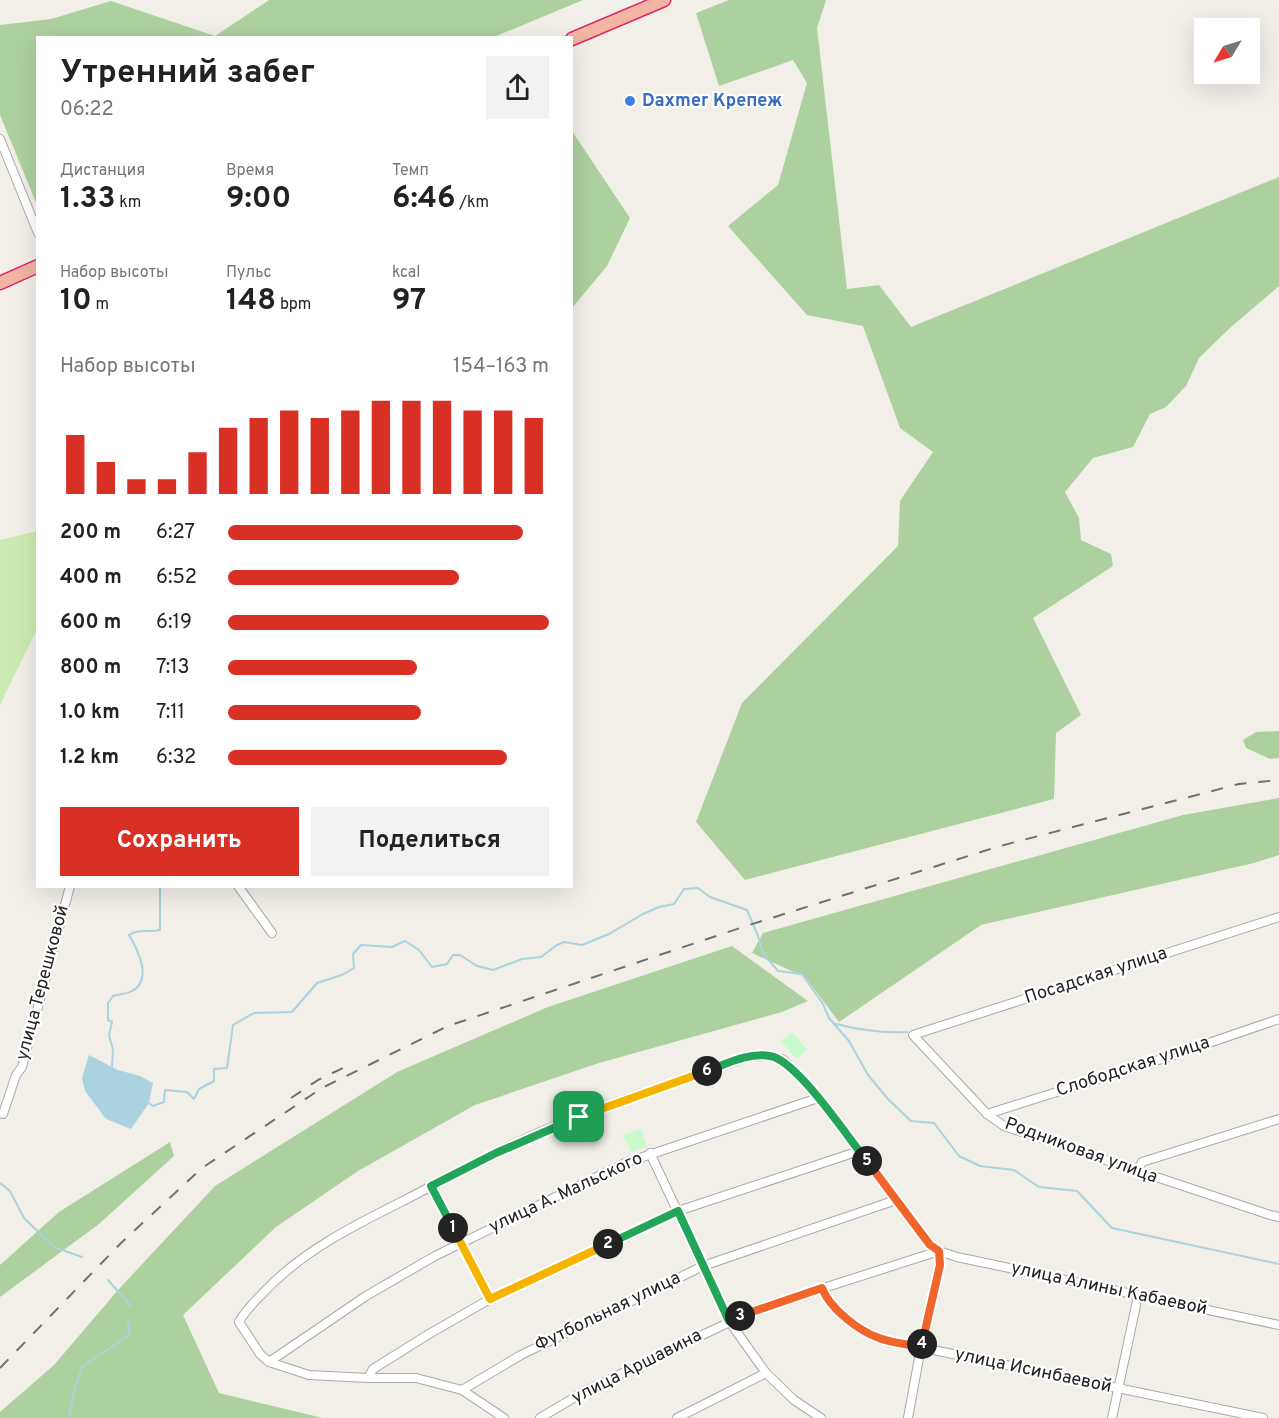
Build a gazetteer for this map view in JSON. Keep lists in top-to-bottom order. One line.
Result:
{"streets":{"street":["Посадская улица","улица Терешковой","Слободская улица","Родниковая улица","улица А. Мальского","улица Алины Кабаевой","Футбольная улица","улица Аршавина","улица Исинбаевой"]},"crossings":[["Посадская улица","Родниковая улица"],["Слободская улица","Родниковая улица"],["улица Алины Кабаевой","улица Аршавина"],["улица Аршавина","улица Исинбаевой"]],"places":["Daxmer Крепеж"],"north":"bottom left","page":{"heading":["Утренний забег","06:22"],"stats":[["Дистанция","1.33 km"],["Время","9:00"],["Темп","6:46 /km"],["Набор высоты","10 m"],["Пульс","148 bpm"],["kcal","97"]],"chart":["Набор высоты","154–163 m"],"list":[{"name":"200 m","note":"6:27"},{"name":"400 m","note":"6:52"},{"name":"600 m","note":"6:19"},{"name":"800 m","note":"7:13"},{"name":"1.0 km","note":"7:11"},{"name":"1.2 km","note":"6:32"}],"buttons":["Сохранить","Поделиться"],"pins":["6","5","1","2","3","4"]}}
